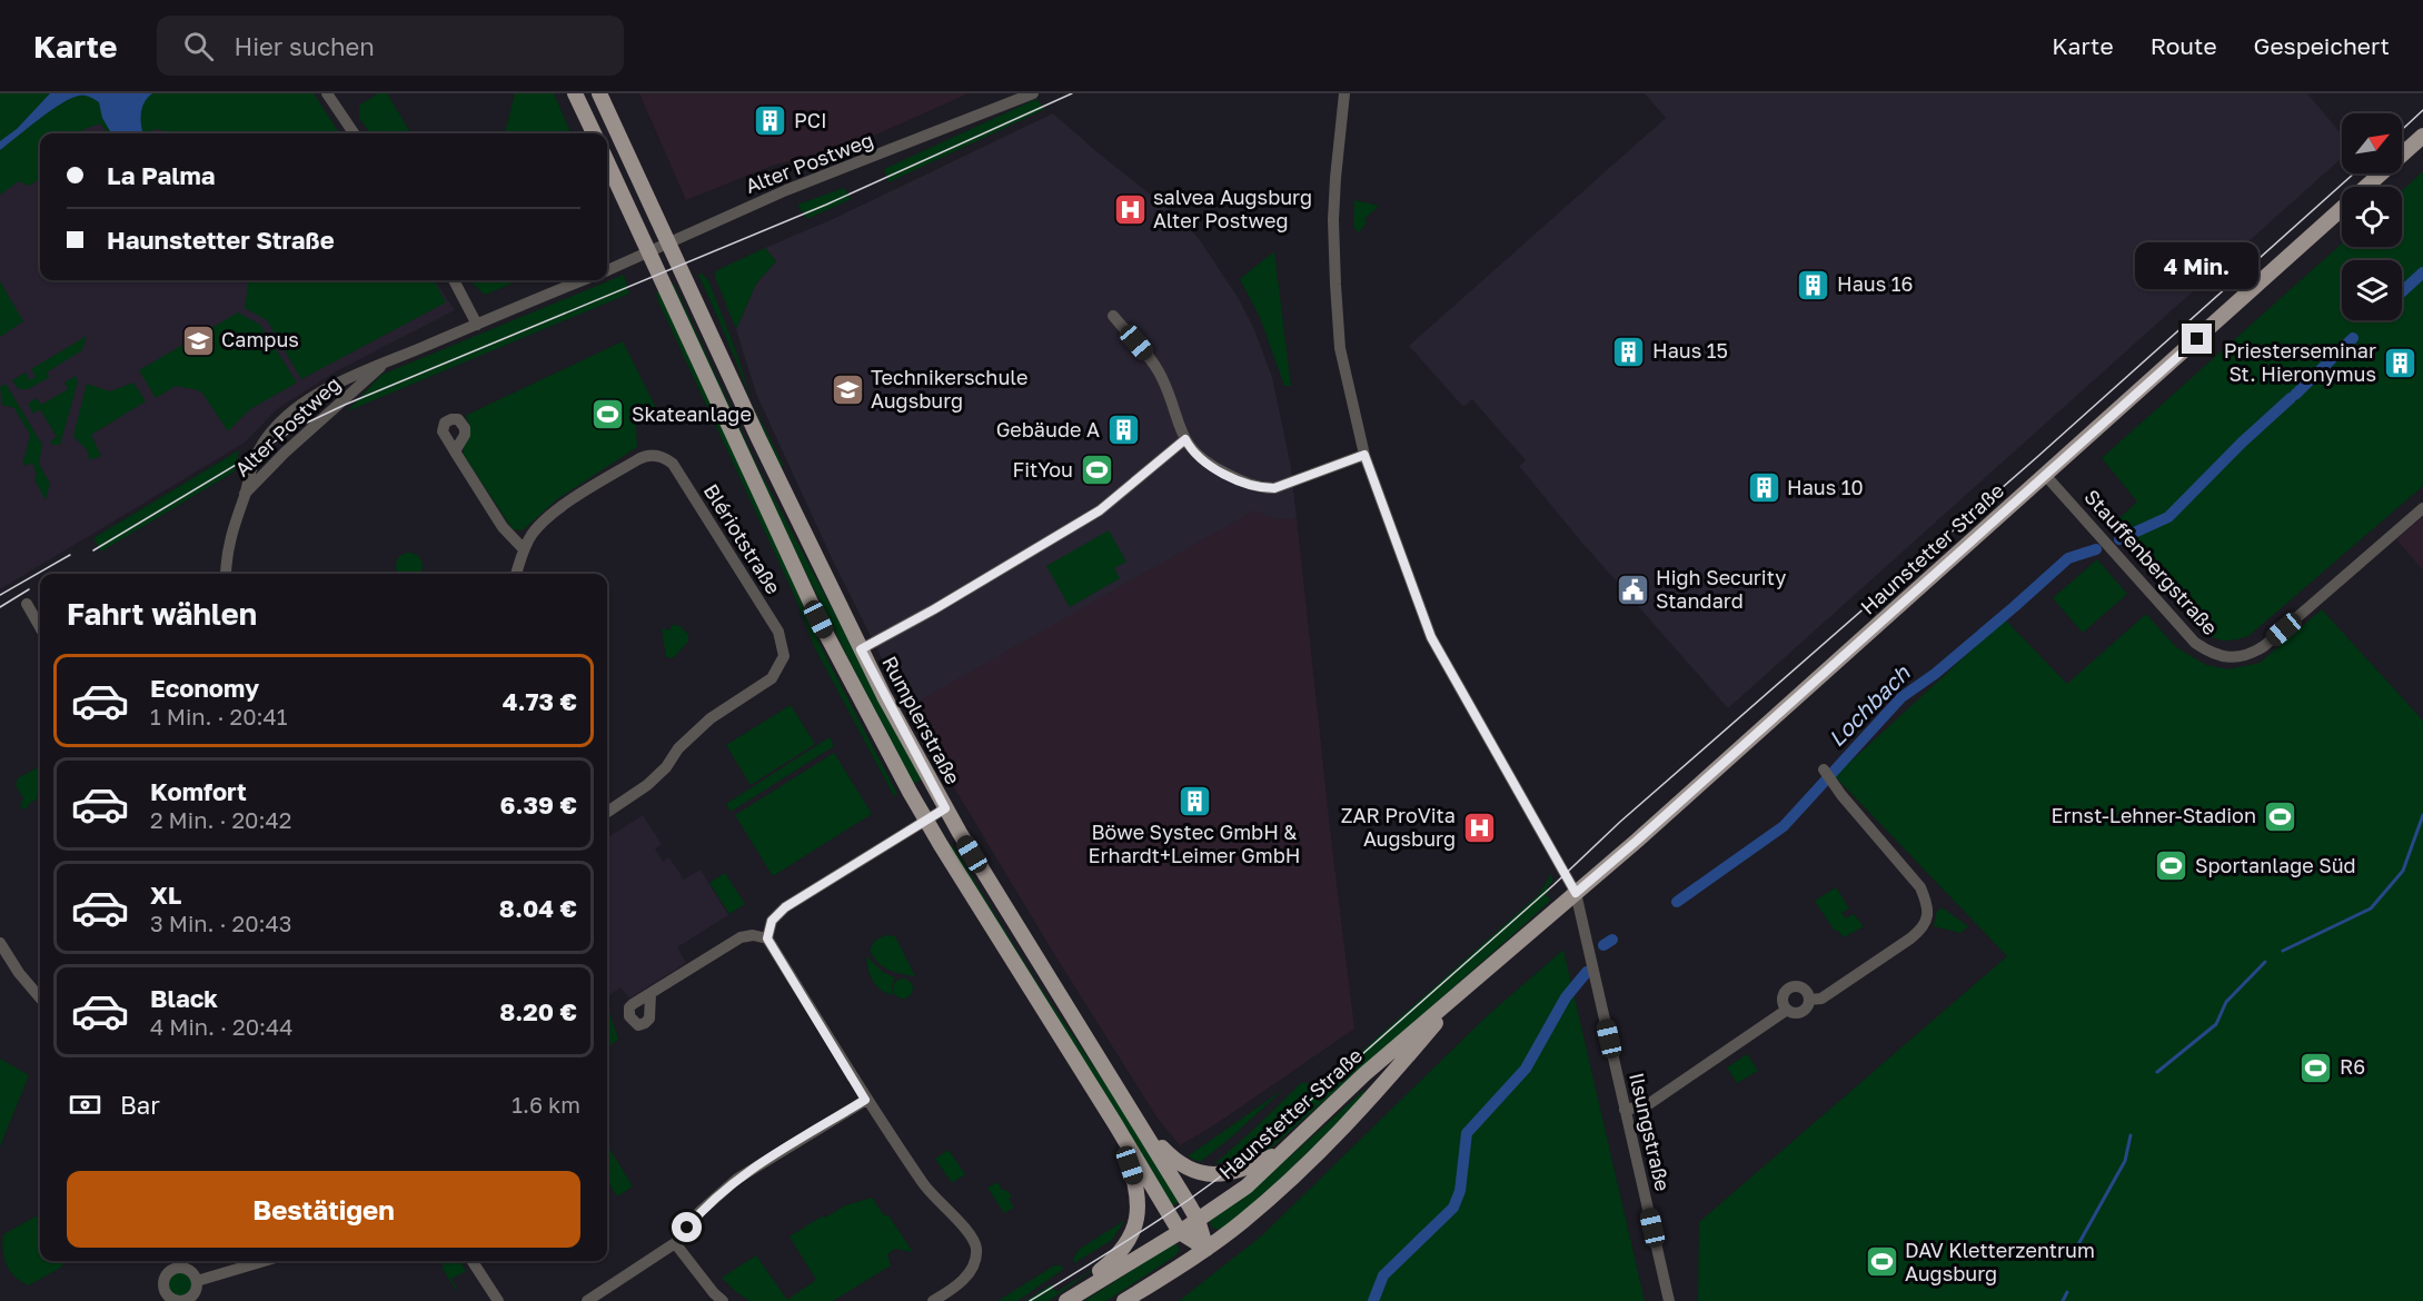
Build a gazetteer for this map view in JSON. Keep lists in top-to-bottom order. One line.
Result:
{"streets":{"main road":["Haunstetter Straße","Rumplerstraße"],"street":["Alter Postweg","Blériotstraße","Stauffenbergstraße","Ilsungstraße"]},"crossings":[["Alter Postweg","Rumplerstraße"],["Haunstetter Straße","Stauffenbergstraße"],["Haunstetter Straße","Rumplerstraße"],["Haunstetter Straße","Ilsungstraße"]],"water":["Lochbach"],"places":{"building":["PCI","Haus 16","Haus 15","Priesterseminar St. Hieronymus","Gebäude A","Haus 10","Böwe Systec GmbH & Erhardt+Leimer GmbH"],"hospital":["salvea Augsburg Alter Postweg","ZAR ProVita Augsburg"],"school or university":["Campus","Technikerschule Augsburg"],"sports":["Skateanlage","FitYou","Ernst-Lehner-Stadion","Sportanlage Süd","R6","DAV Kletterzentrum Augsburg"],"public building":["High Security Standard"]},"north":"top right","page":{"header":"Karte","search":"Hier suchen","nav":["Karte","Route","Gespeichert"],"banner":["La Palma","Haunstetter Straße"],"bubble":"4 Min.","heading":"Fahrt wählen","list":[{"name":"Economy","note":"1 Min. · 20:41","value":"4.73 €"},{"name":"Komfort","note":"2 Min. · 20:42","value":"6.39 €"},{"name":"XL","note":"3 Min. · 20:43","value":"8.04 €"},{"name":"Black","note":"4 Min. · 20:44","value":"8.20 €"}],"pay":["Bar","1.6 km"],"buttons":"Bestätigen"}}
